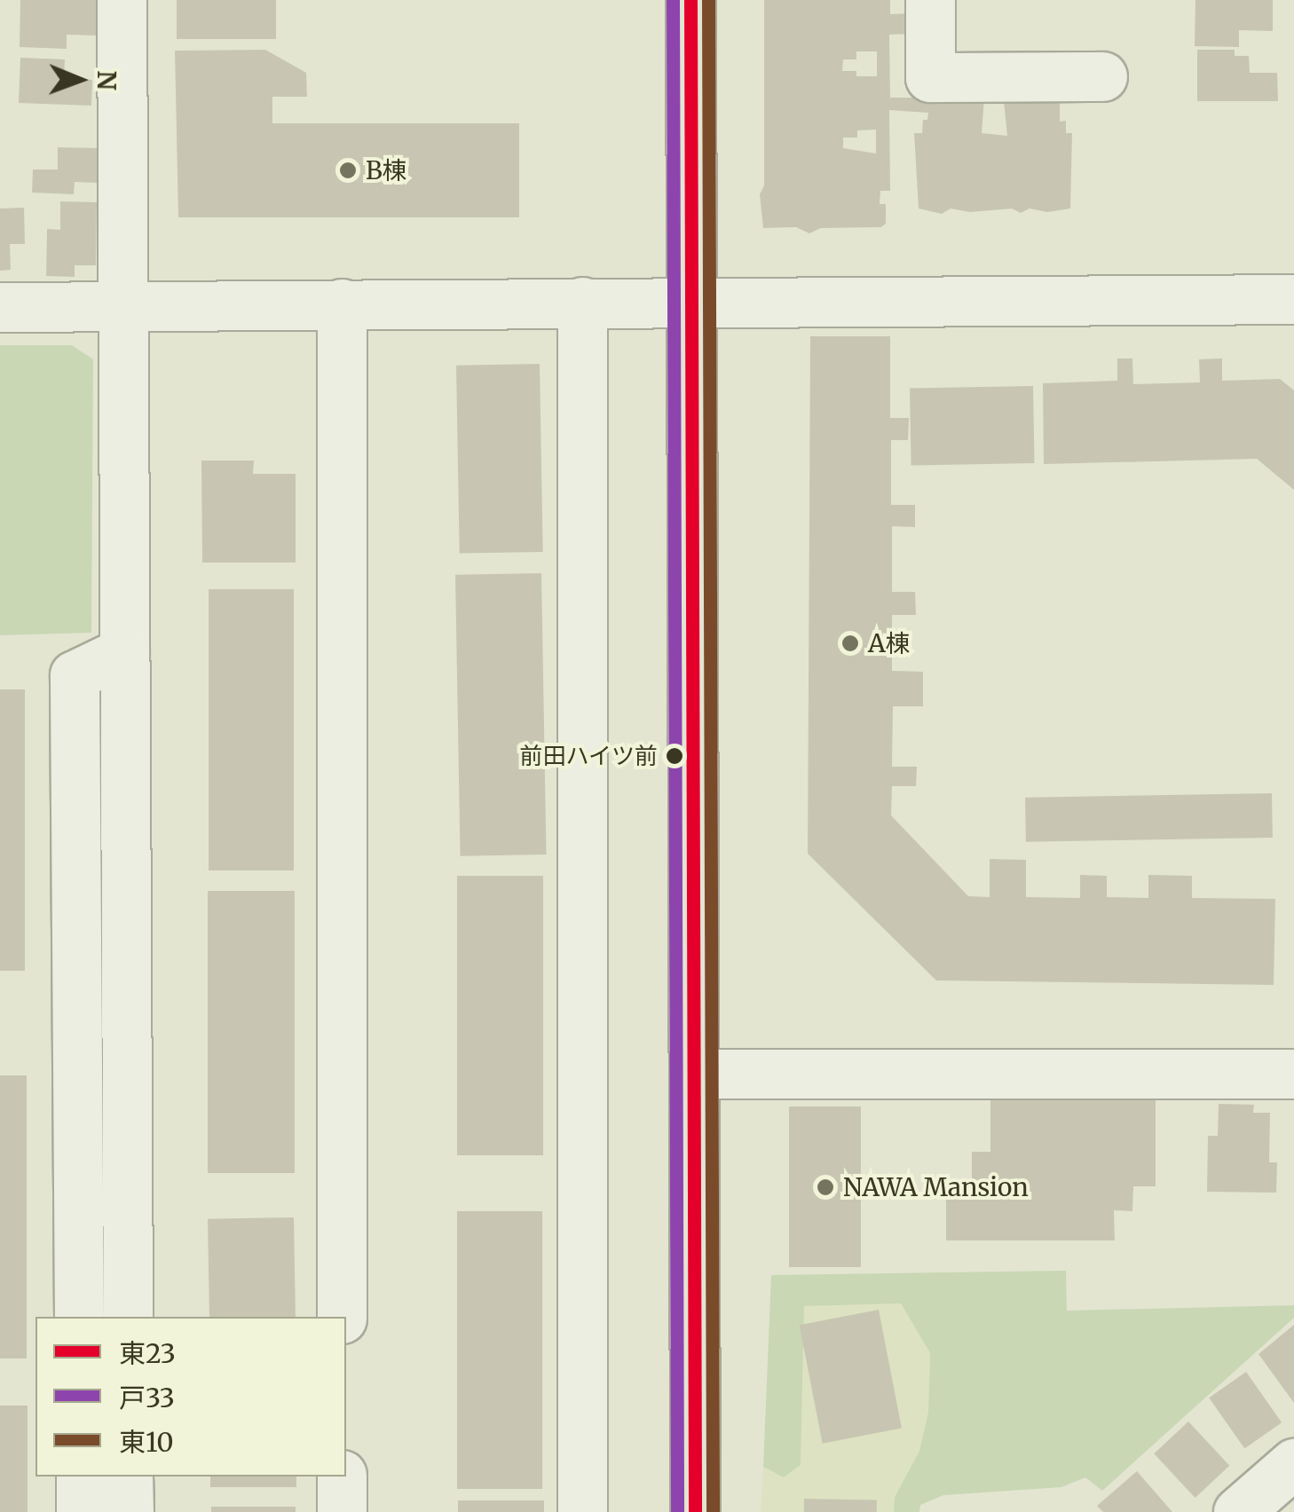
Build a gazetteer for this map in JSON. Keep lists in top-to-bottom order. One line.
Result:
{"places":["B棟","A棟","前田ハイツ前","NAWA Mansion"],"lines":["transit line 東23","transit line 戸33","transit line 東10"],"legend":["東23","戸33","東10"],"north":"right"}
